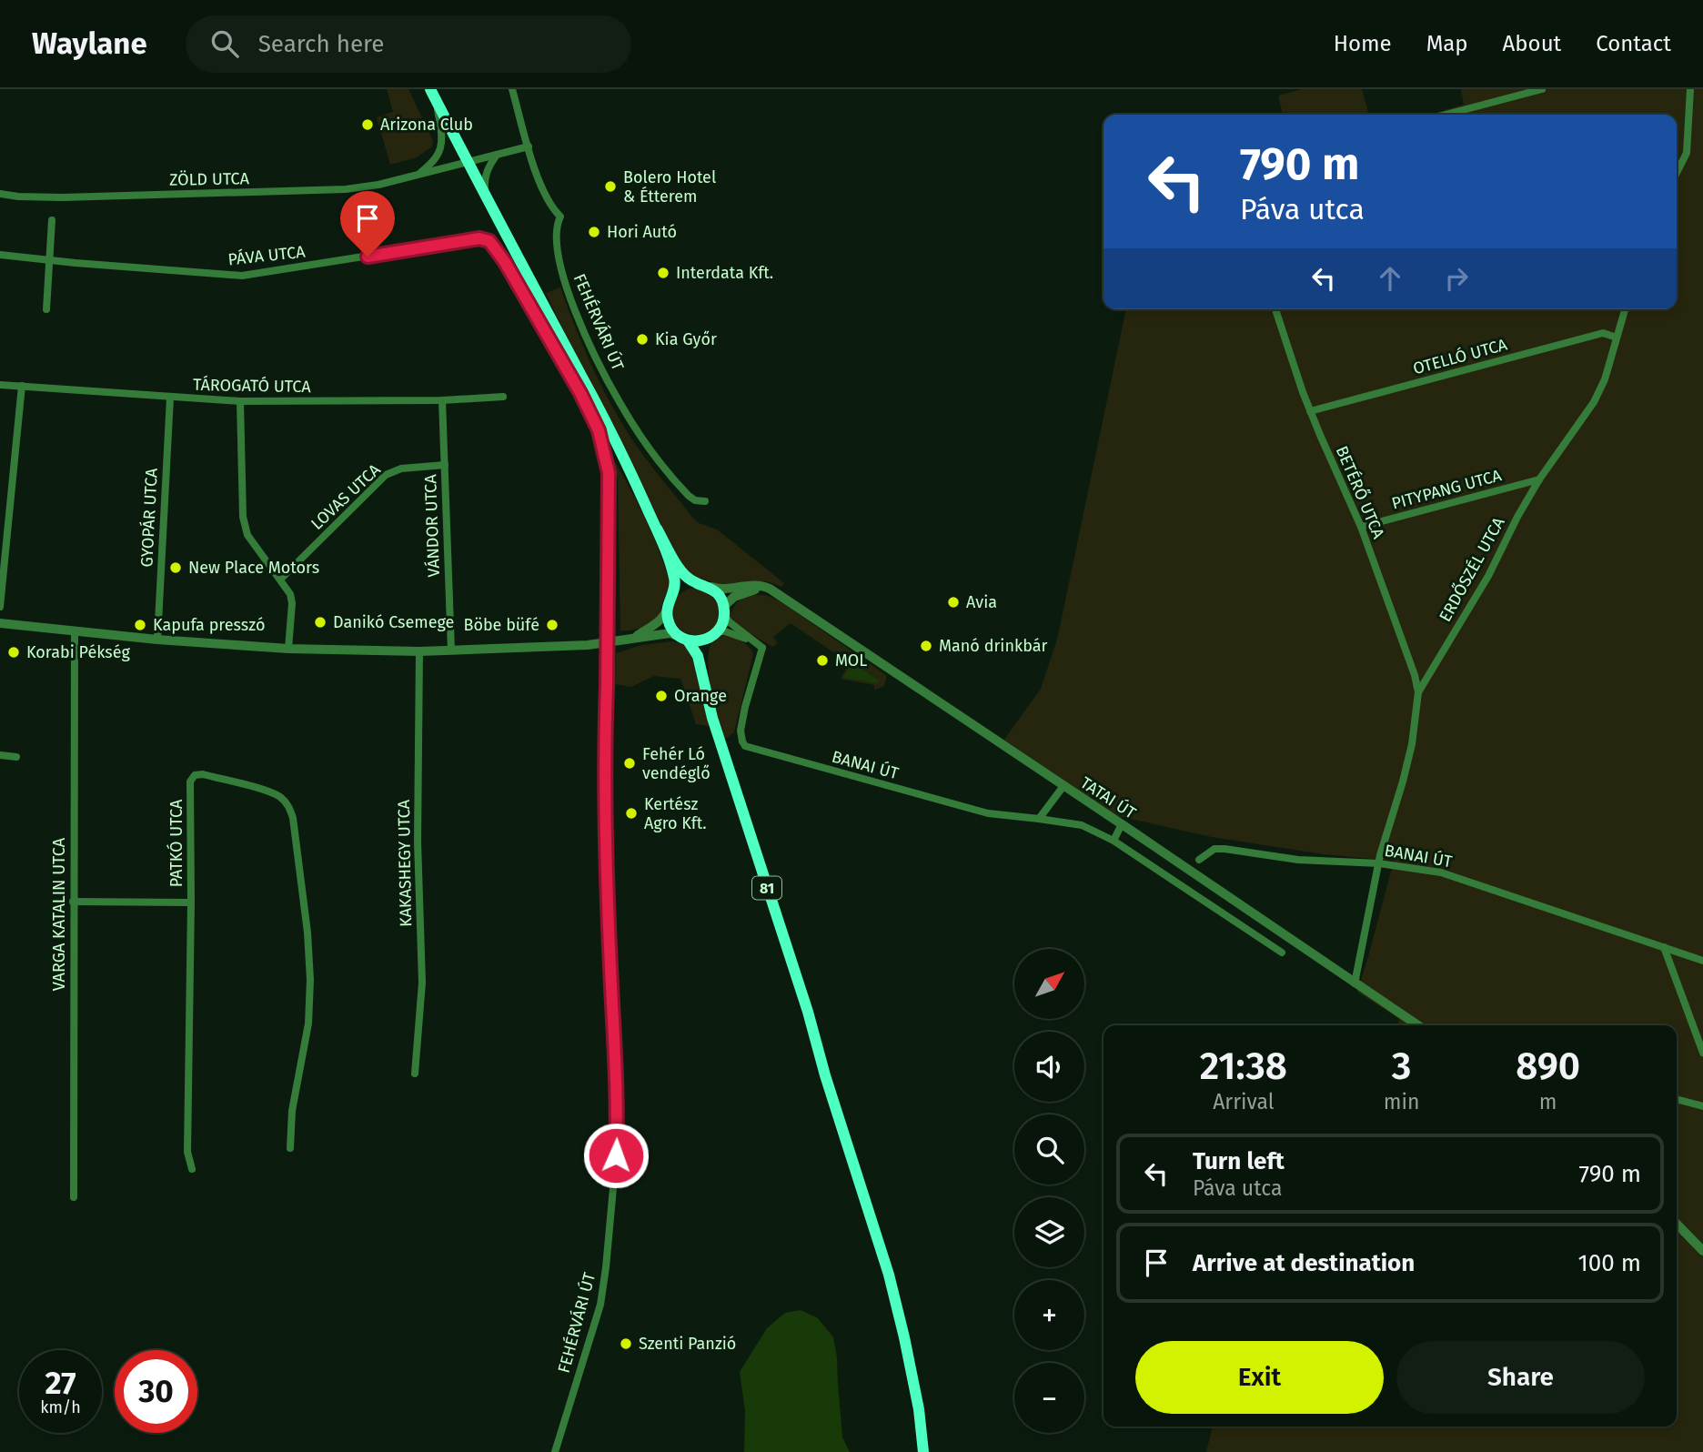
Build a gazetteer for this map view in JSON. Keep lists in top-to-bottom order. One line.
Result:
{"streets":{"main road":["81"],"street":["ZÖLD UTCA","PÁVA UTCA","FEHÉRVÁRI ÚT","OTELLÓ UTCA","TÁROGATÓ UTCA","PITYPANG UTCA","BETÉRŐ UTCA","LOVAS UTCA","GYOPÁR UTCA","VÁNDOR UTCA","ERDŐSZÉL UTCA","BANAI ÚT","TATAI ÚT","PATKÓ UTCA","KAKASHEGY UTCA","VARGA KATALIN UTCA"]},"crossings":[["ZÖLD UTCA","FEHÉRVÁRI ÚT"],["ZÖLD UTCA","81"],["PÁVA UTCA","FEHÉRVÁRI ÚT"],["OTELLÓ UTCA","BETÉRŐ UTCA"],["OTELLÓ UTCA","ERDŐSZÉL UTCA"],["TÁROGATÓ UTCA","GYOPÁR UTCA"],["TÁROGATÓ UTCA","VÁNDOR UTCA"],["PITYPANG UTCA","BETÉRŐ UTCA"],["PITYPANG UTCA","ERDŐSZÉL UTCA"],["BETÉRŐ UTCA","ERDŐSZÉL UTCA"],["LOVAS UTCA","VÁNDOR UTCA"],["ERDŐSZÉL UTCA","BANAI ÚT"],["ERDŐSZÉL UTCA","TATAI ÚT"],["BANAI ÚT","TATAI ÚT"],["TATAI ÚT","81"]],"places":["Arizona Club","Bolero Hotel & Étterem","Hori Autó","Interdata Kft.","Kia Győr","New Place Motors","Avia","Danikó Csemege","Kapufa presszó","Böbe büfé","Manó drinkbár","Korabi Pékség","MOL","Orange","Fehér Ló vendéglő","Kertész Agro Kft.","Szenti Panzió"],"north":"top right","page":{"header":"Waylane","search":"Search here","nav":["Home","Map","About","Contact"],"turn":["790 m","Páva utca"],"map_buttons":["+","−"],"eta":["21:38","Arrival","3","min","890","m"],"list":[{"name":"Turn left","note":"Páva utca","value":"790 m"},{"name":"Arrive at destination","value":"100 m"}],"buttons":["Exit","Share"],"speed":"27 km/h","limit":"30"}}
